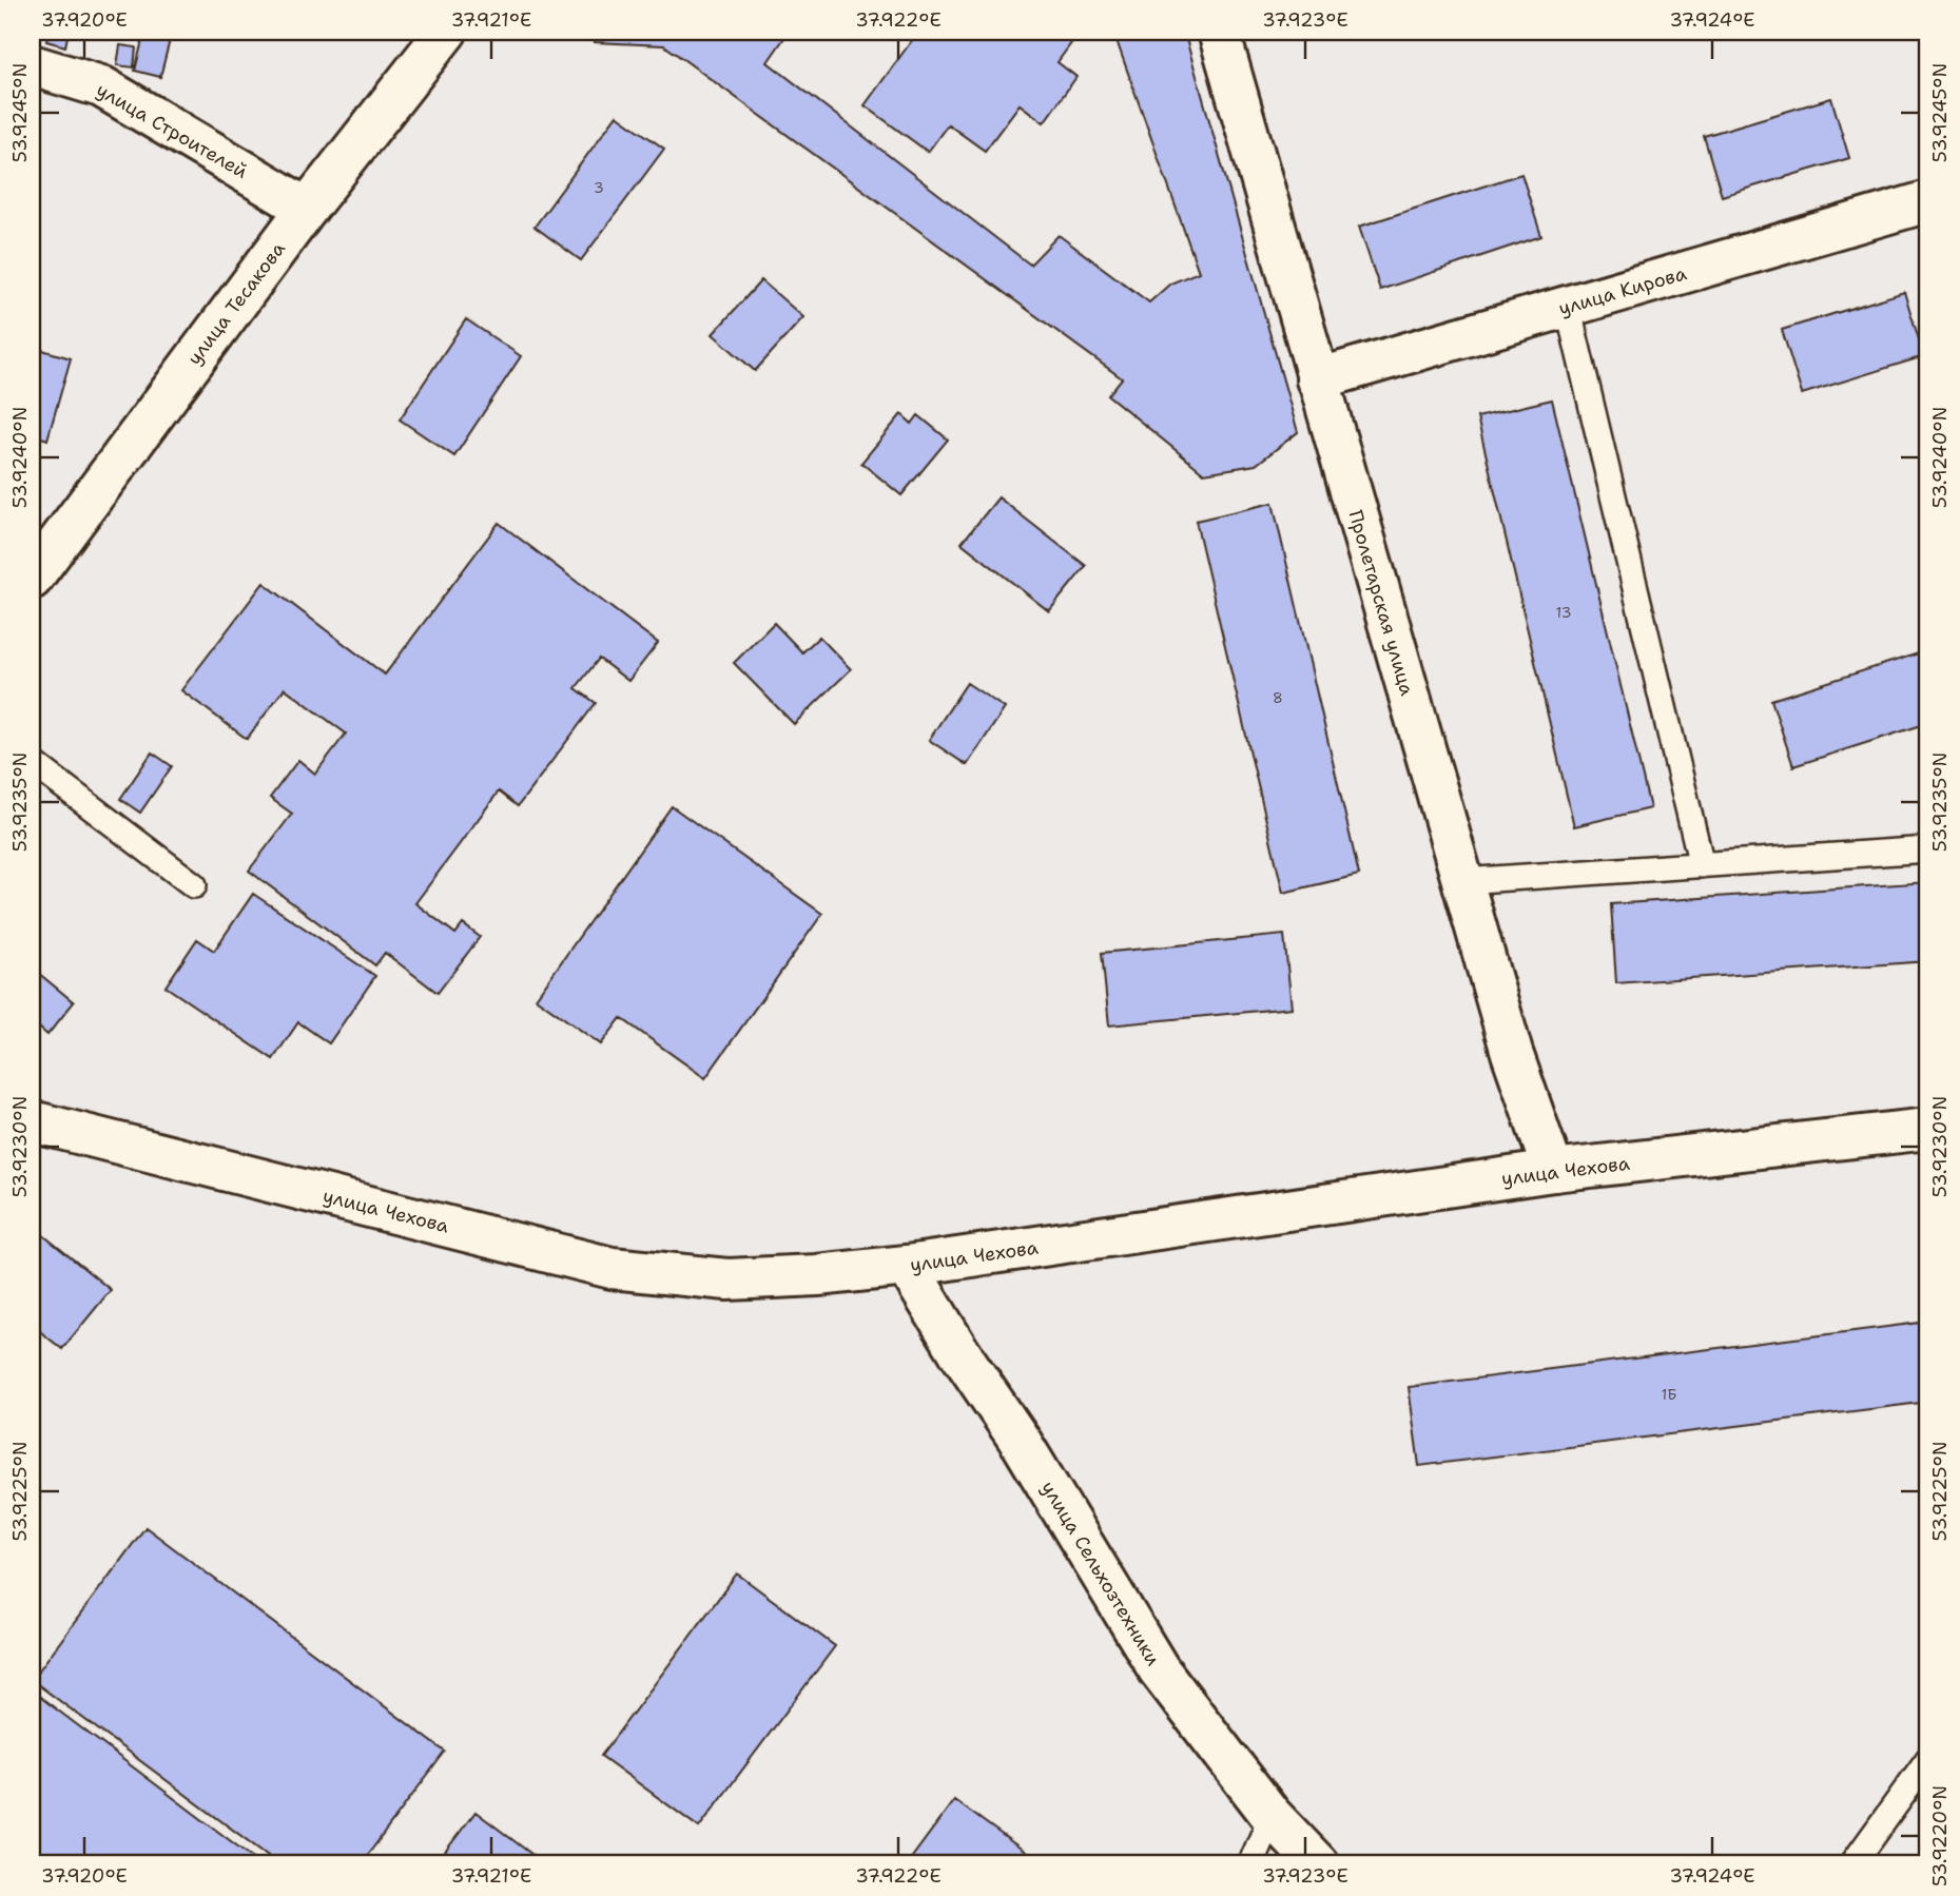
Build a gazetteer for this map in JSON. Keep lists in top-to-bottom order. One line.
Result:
{"streets":{"street":["улица Строителей","улица Кирова","улица Тесакова","Пролетарская улица","улица Чехова","улица Сельхозтехники"]},"crossings":[["улица Строителей","улица Тесакова"],["улица Кирова","Пролетарская улица"],["Пролетарская улица","улица Чехова"],["улица Чехова","улица Сельхозтехники"]],"house_numbers":["3","13","8","1Б"],"coordinates":["37.920°E","37.921°E","37.922°E","37.923°E","37.924°E","53.9245°N","53.9240°N","53.9235°N","53.9230°N","53.9225°N","53.9220°N"]}
